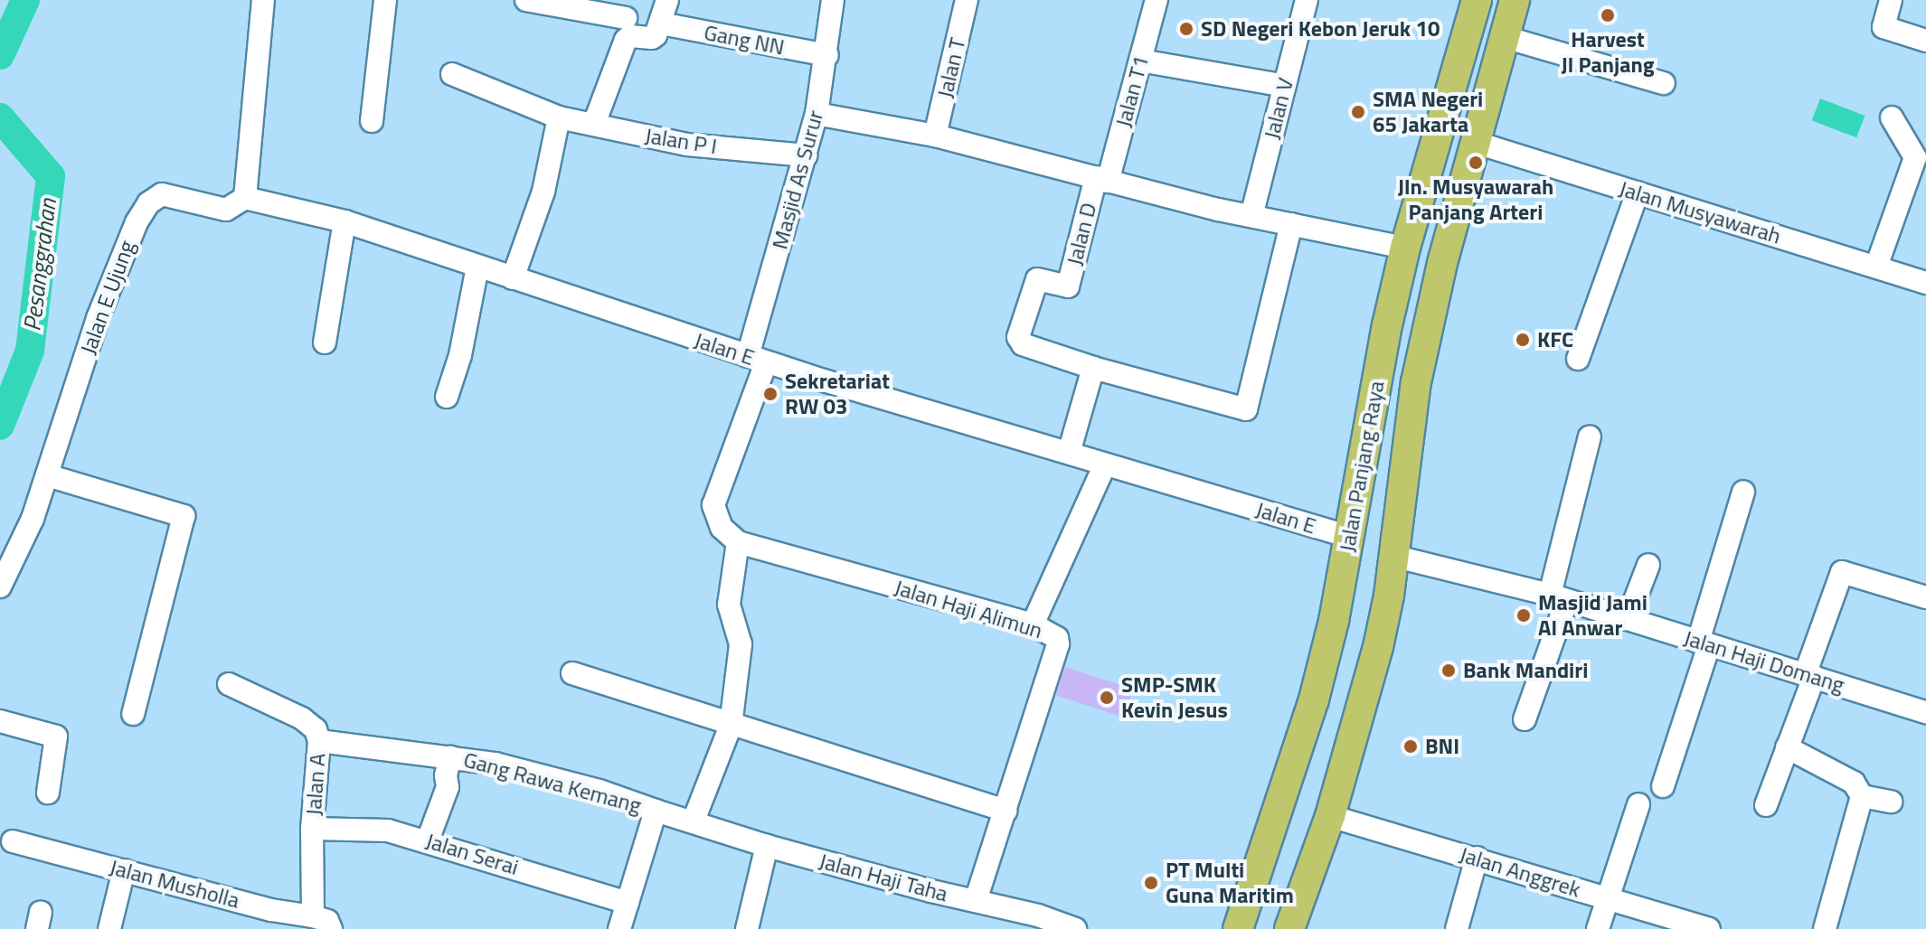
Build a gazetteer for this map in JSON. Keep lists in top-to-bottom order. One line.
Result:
{"streets":{"main road":["Jalan Panjang Raya"],"street":["Gang NN","Jalan T","Jalan T1","Jalan V","Jalan P I","Masjid As Surur","Jalan Musyawarah","Jalan D","Jalan E Ujung","Jalan E","Jalan Haji Alimun","Jalan Haji Domang","Gang Rawa Kemang","Jalan A","Jalan Serai","Jalan Anggrek","Jalan Haji Taha","Jalan Musholla"]},"crossings":[["Gang NN","Masjid As Surur"],["Jalan T","Jalan D"],["Jalan T1","Jalan D"],["Jalan V","Jalan D"],["Jalan P I","Masjid As Surur"],["Masjid As Surur","Jalan D"],["Masjid As Surur","Jalan E"],["Masjid As Surur","Jalan Haji Alimun"],["Jalan Musyawarah","Jalan Panjang Raya"],["Jalan D","Jalan Panjang Raya"],["Jalan E Ujung","Jalan E"],["Jalan E","Jalan Panjang Raya"],["Jalan Panjang Raya","Jalan Haji Domang"],["Jalan Panjang Raya","Jalan Anggrek"],["Jalan Haji Alimun","Jalan Haji Taha"],["Gang Rawa Kemang","Jalan A"],["Gang Rawa Kemang","Jalan Haji Taha"],["Jalan A","Jalan Serai"],["Jalan A","Jalan Musholla"]],"water":["Pesanggrahan"],"places":["Harvest Jl Panjang","SD Negeri Kebon Jeruk 10","SMA Negeri 65 Jakarta","Jln. Musyawarah Panjang Arteri","KFC","Sekretariat RW 03","Masjid Jami Al Anwar","Bank Mandiri","SMP-SMK Kevin Jesus","BNI","PT Multi Guna Maritim"]}
